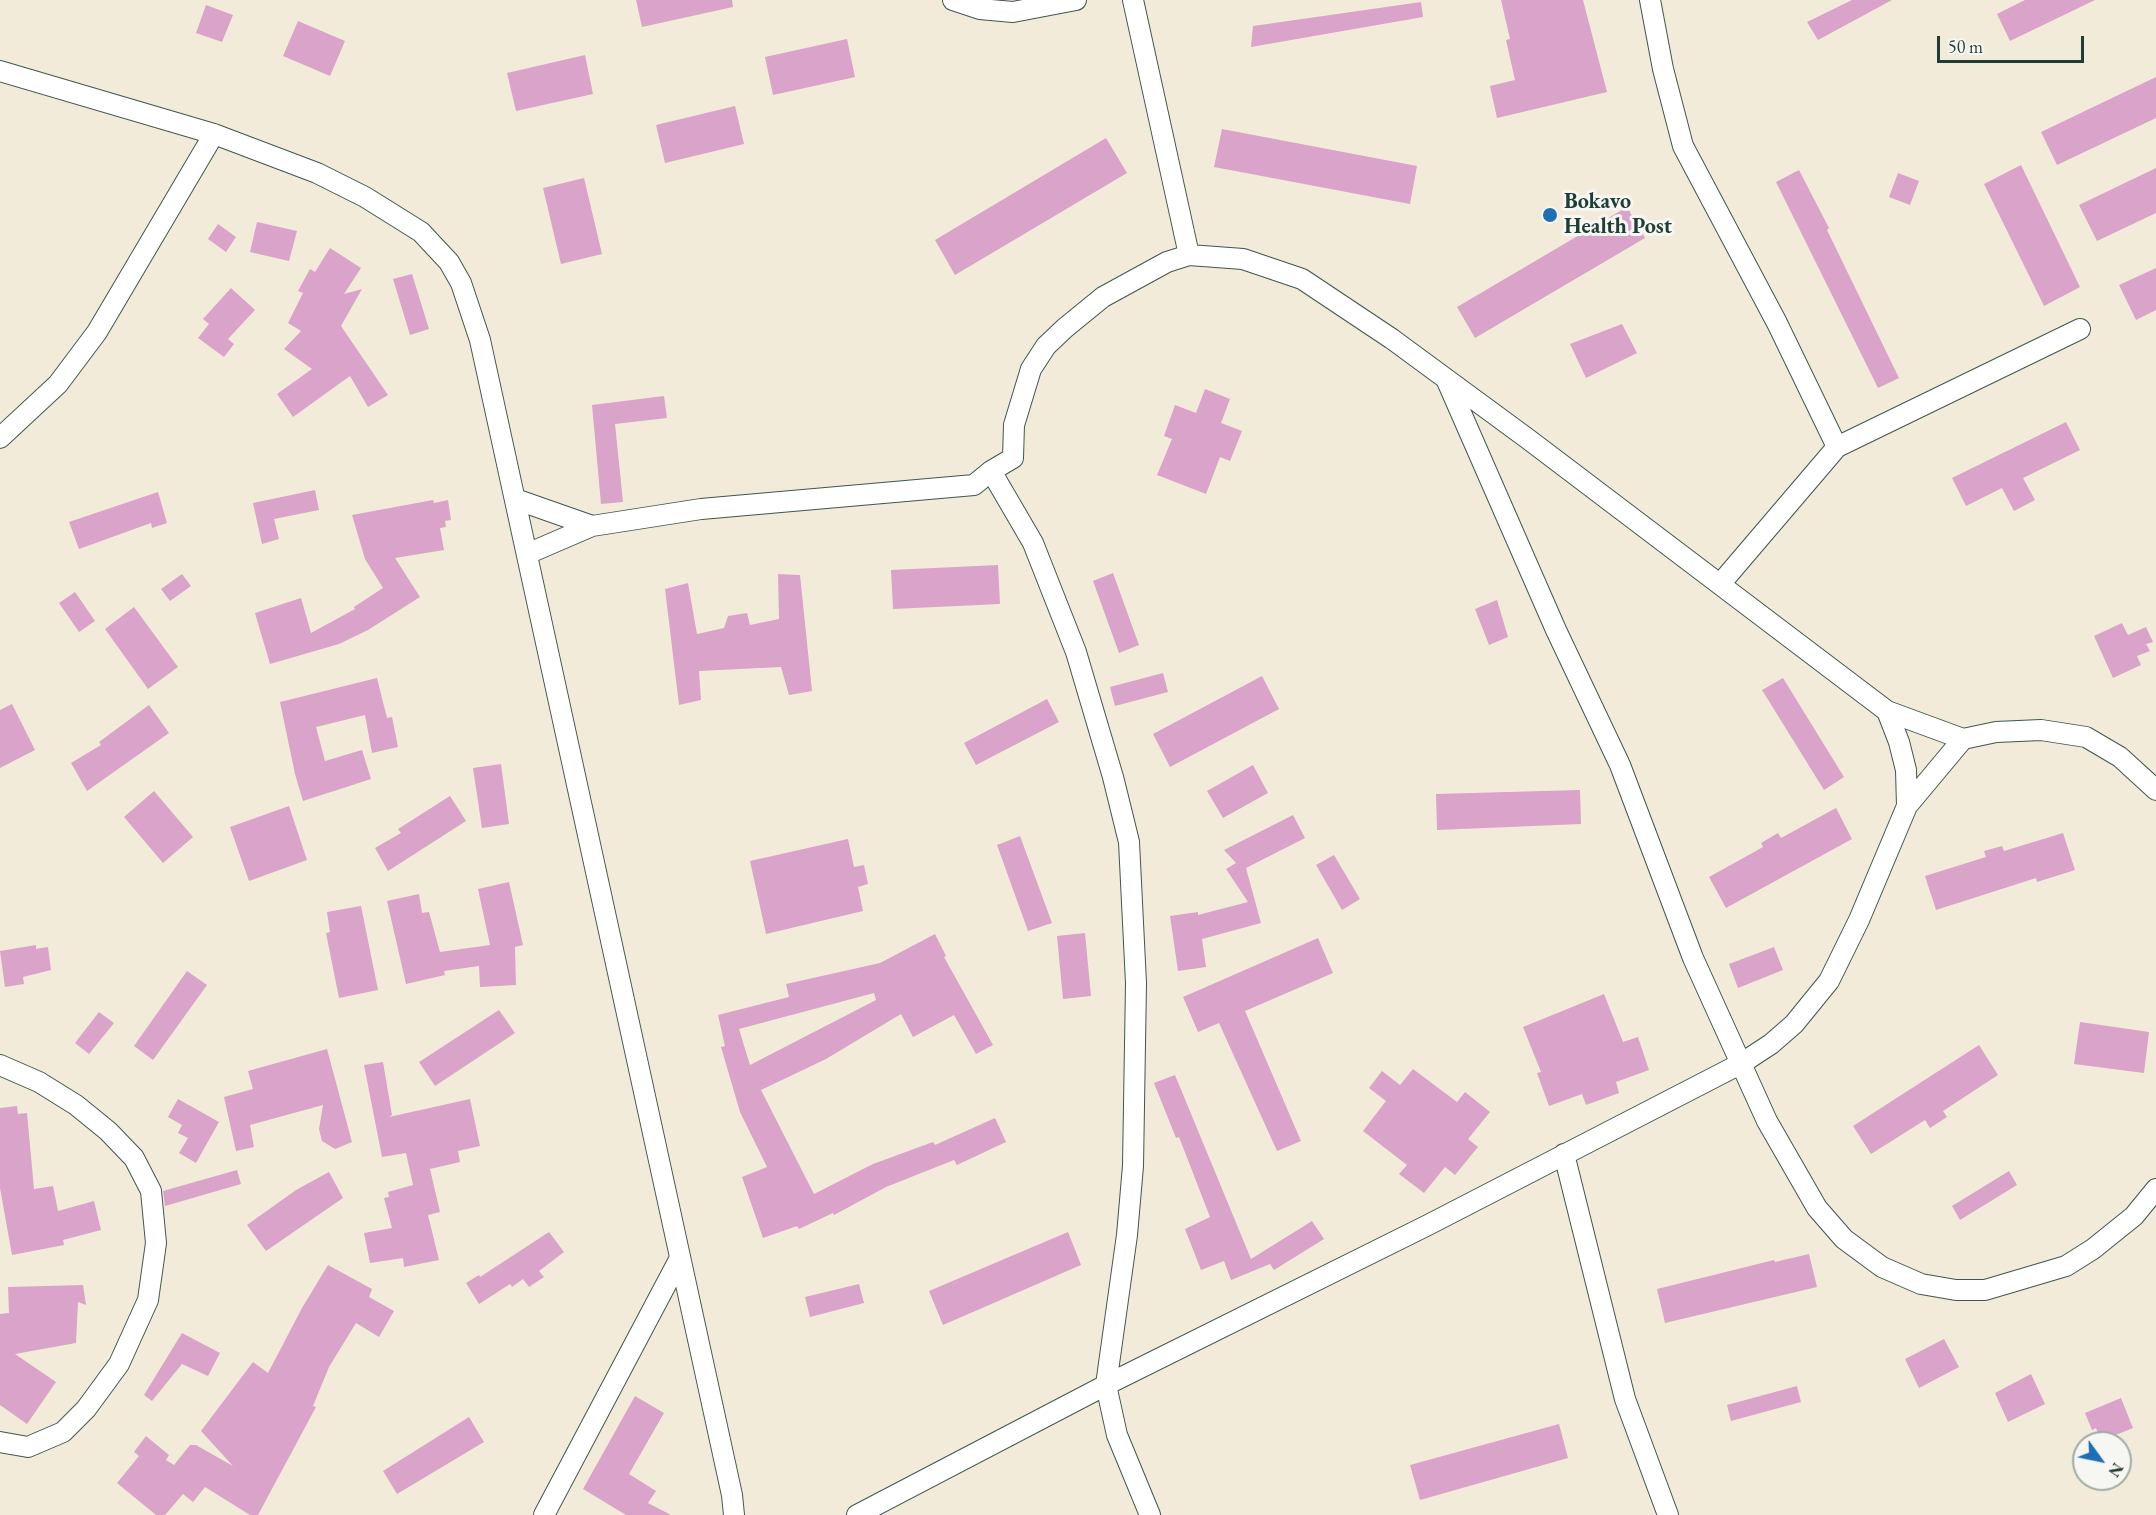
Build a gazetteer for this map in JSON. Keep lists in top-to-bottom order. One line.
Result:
{"places":["Bokavo Health Post"],"scale_bar":"50 m","north":"bottom right"}
